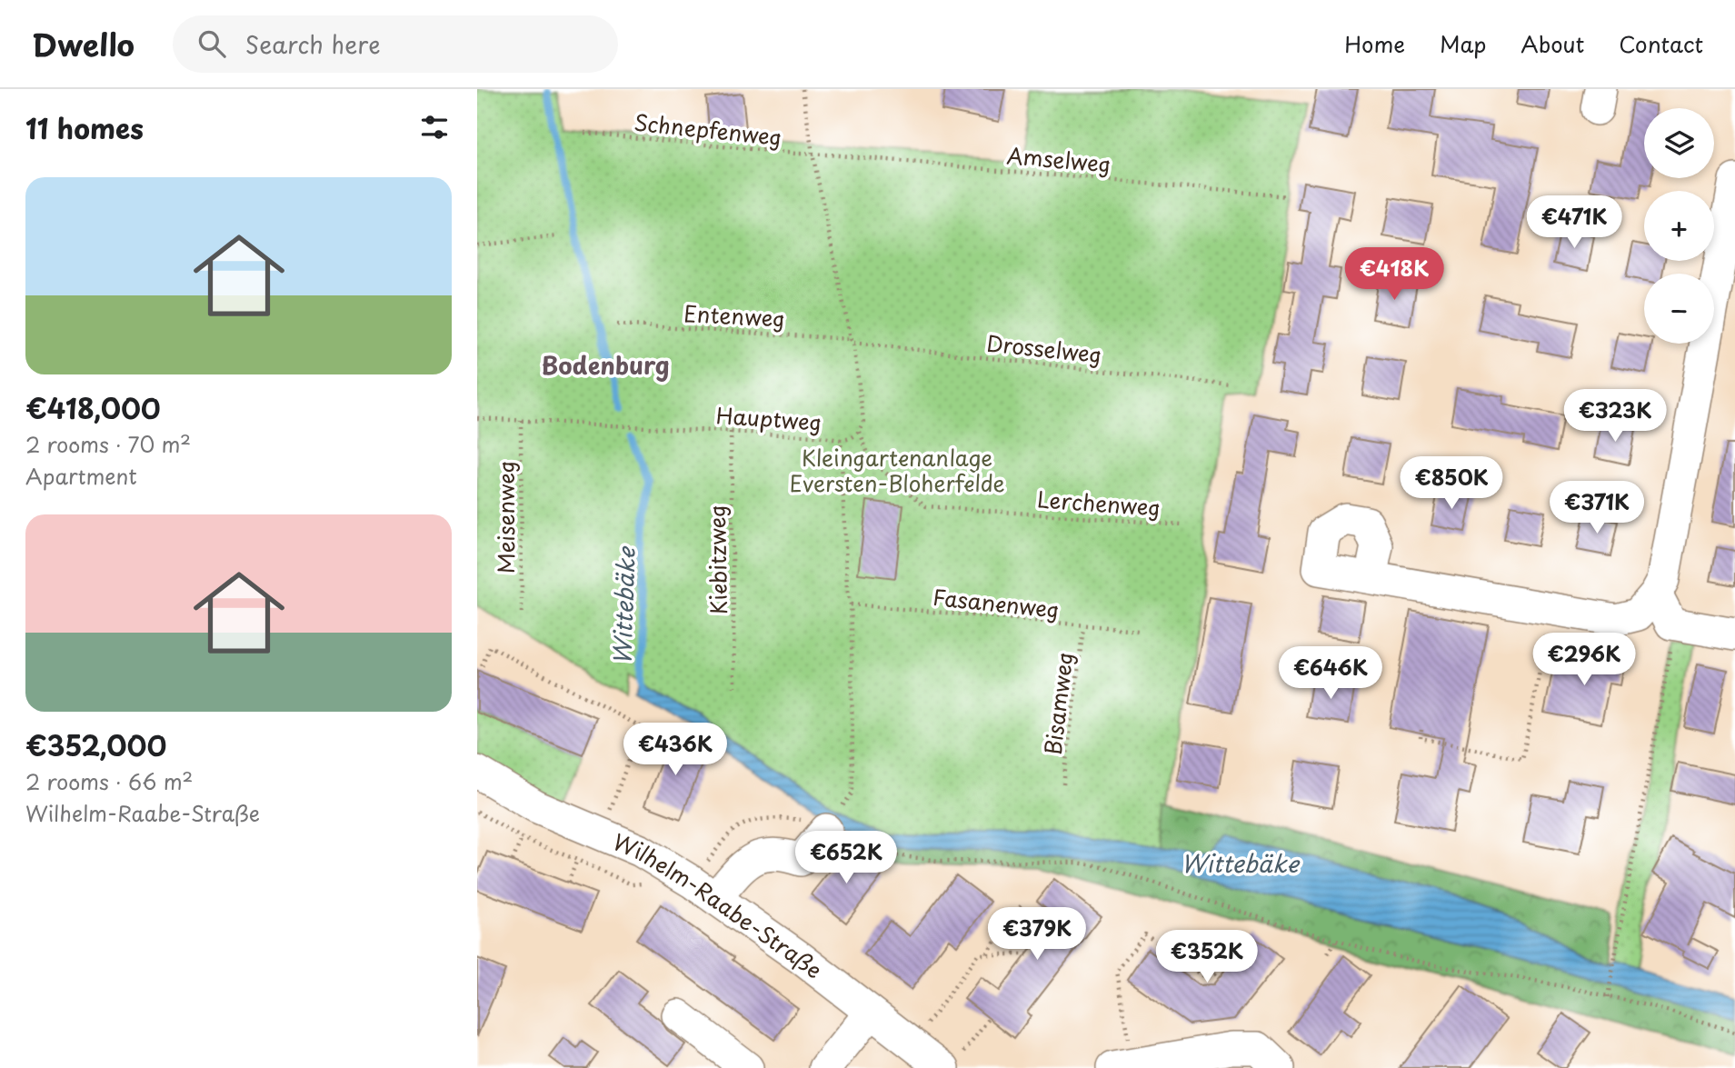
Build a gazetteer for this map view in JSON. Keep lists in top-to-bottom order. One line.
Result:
{"streets":{"street":["Wilhelm-Raabe-Straße"],"path":["Schnepfenweg","Amselweg","Entenweg","Drosselweg","Hauptweg","Lerchenweg","Meisenweg","Kiebitzweg","Fasanenweg","Bisamweg"]},"crossings":[["Schnepfenweg","Amselweg"],["Entenweg","Drosselweg"],["Hauptweg","Meisenweg"],["Hauptweg","Kiebitzweg"],["Hauptweg","Fasanenweg"],["Fasanenweg","Bisamweg"]],"districts":["Bodenburg"],"water":["Wittebäke"],"parks":["Kleingartenanlage Eversten-Bloherfelde"],"page":{"header":"Dwello","search":"Search here","nav":["Home","Map","About","Contact"],"heading":"11 homes","map_buttons":["+","−"],"list":[{"name":"€418,000","note":"2 rooms · 70 m² · Apartment"},{"name":"€352,000","note":"2 rooms · 66 m² · Wilhelm-Raabe-Straße"}],"price":["€471K","€418K","€323K","€850K","€371K","€296K","€646K","€436K","€652K","€379K","€352K"]}}
